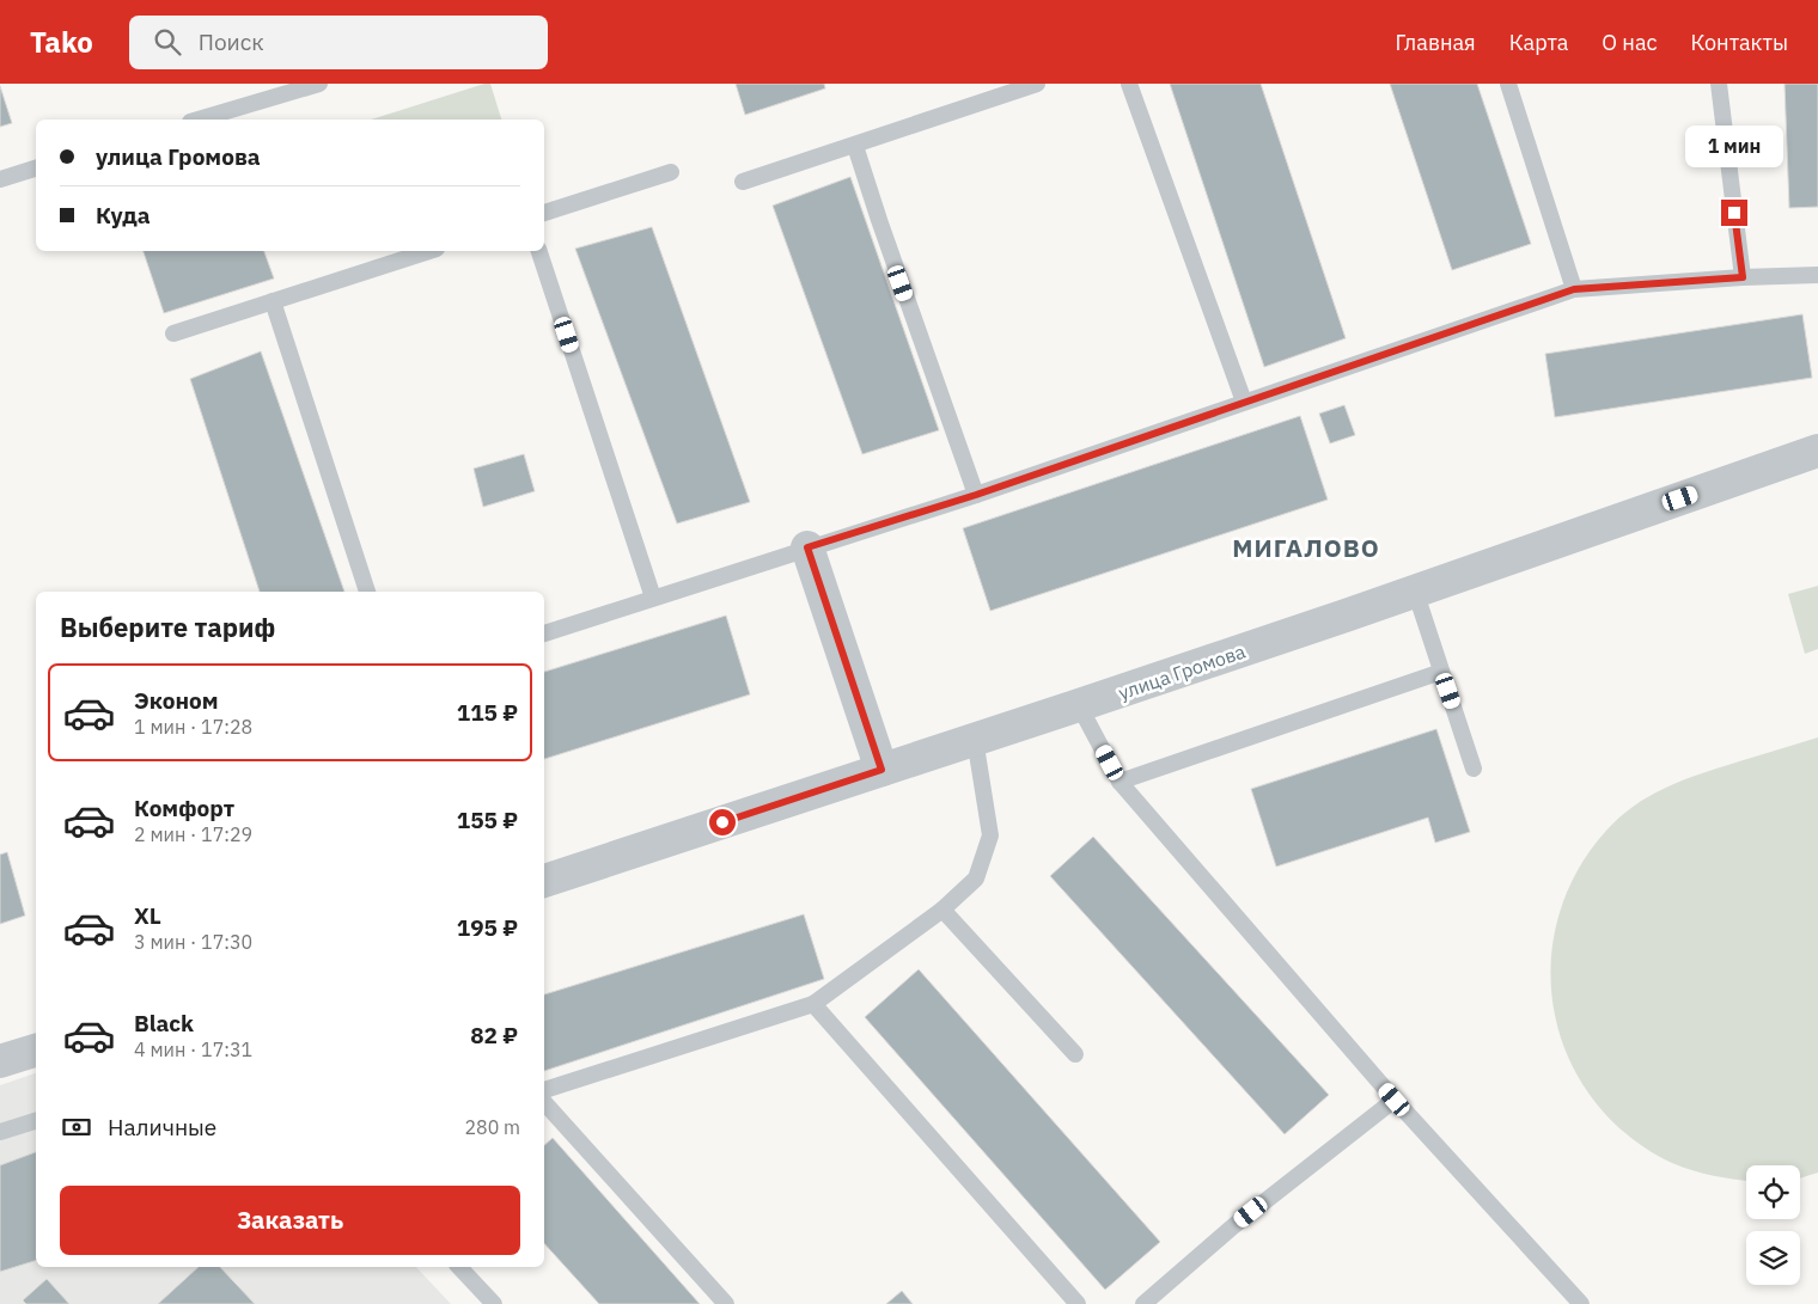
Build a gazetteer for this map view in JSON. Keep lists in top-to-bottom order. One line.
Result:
{"streets":{"street":["улица Громова"]},"districts":["МИГАЛОВО"],"page":{"header":"Tako","search":"Поиск","nav":["Главная","Карта","О нас","Контакты"],"banner":["улица Громова","Куда"],"bubble":"1 мин","heading":"Выберите тариф","list":[{"name":"Эконом","note":"1 мин · 17:28","value":"115 ₽"},{"name":"Комфорт","note":"2 мин · 17:29","value":"155 ₽"},{"name":"XL","note":"3 мин · 17:30","value":"195 ₽"},{"name":"Black","note":"4 мин · 17:31","value":"82 ₽"}],"pay":["Наличные","280 m"],"buttons":"Заказать"}}
